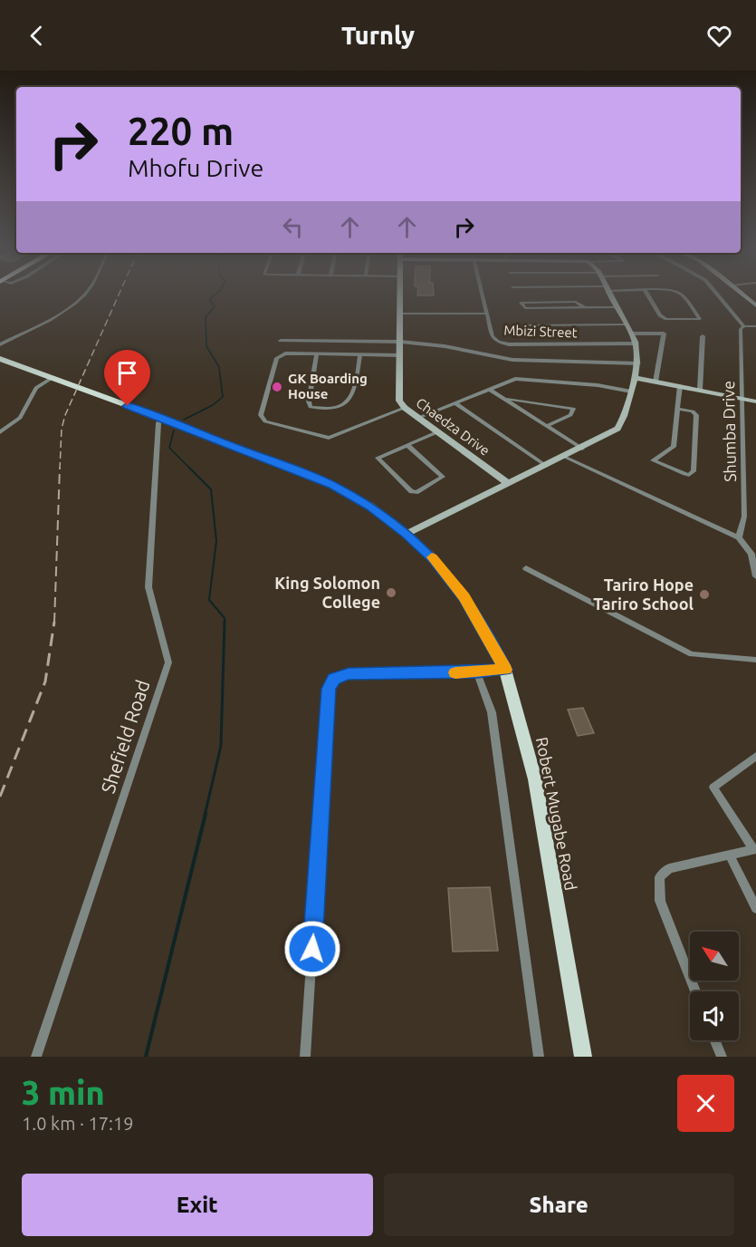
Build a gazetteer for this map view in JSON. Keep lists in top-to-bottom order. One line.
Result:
{"streets":{"main road":["Robert Mugabe Road"],"street":["Mbizi Street","Chaedza Drive","Shumba Drive","Shefield Road"]},"crossings":[["Shefield Road","Robert Mugabe Road"]],"places":["GK Boarding House","King Solomon College","Tariro Hope Tariro School"],"north":"top left","page":{"header":"Turnly","turn":["220 m","Mhofu Drive"],"heading":["3 min","1.0 km · 17:19"],"buttons":["Exit","Share"]}}
